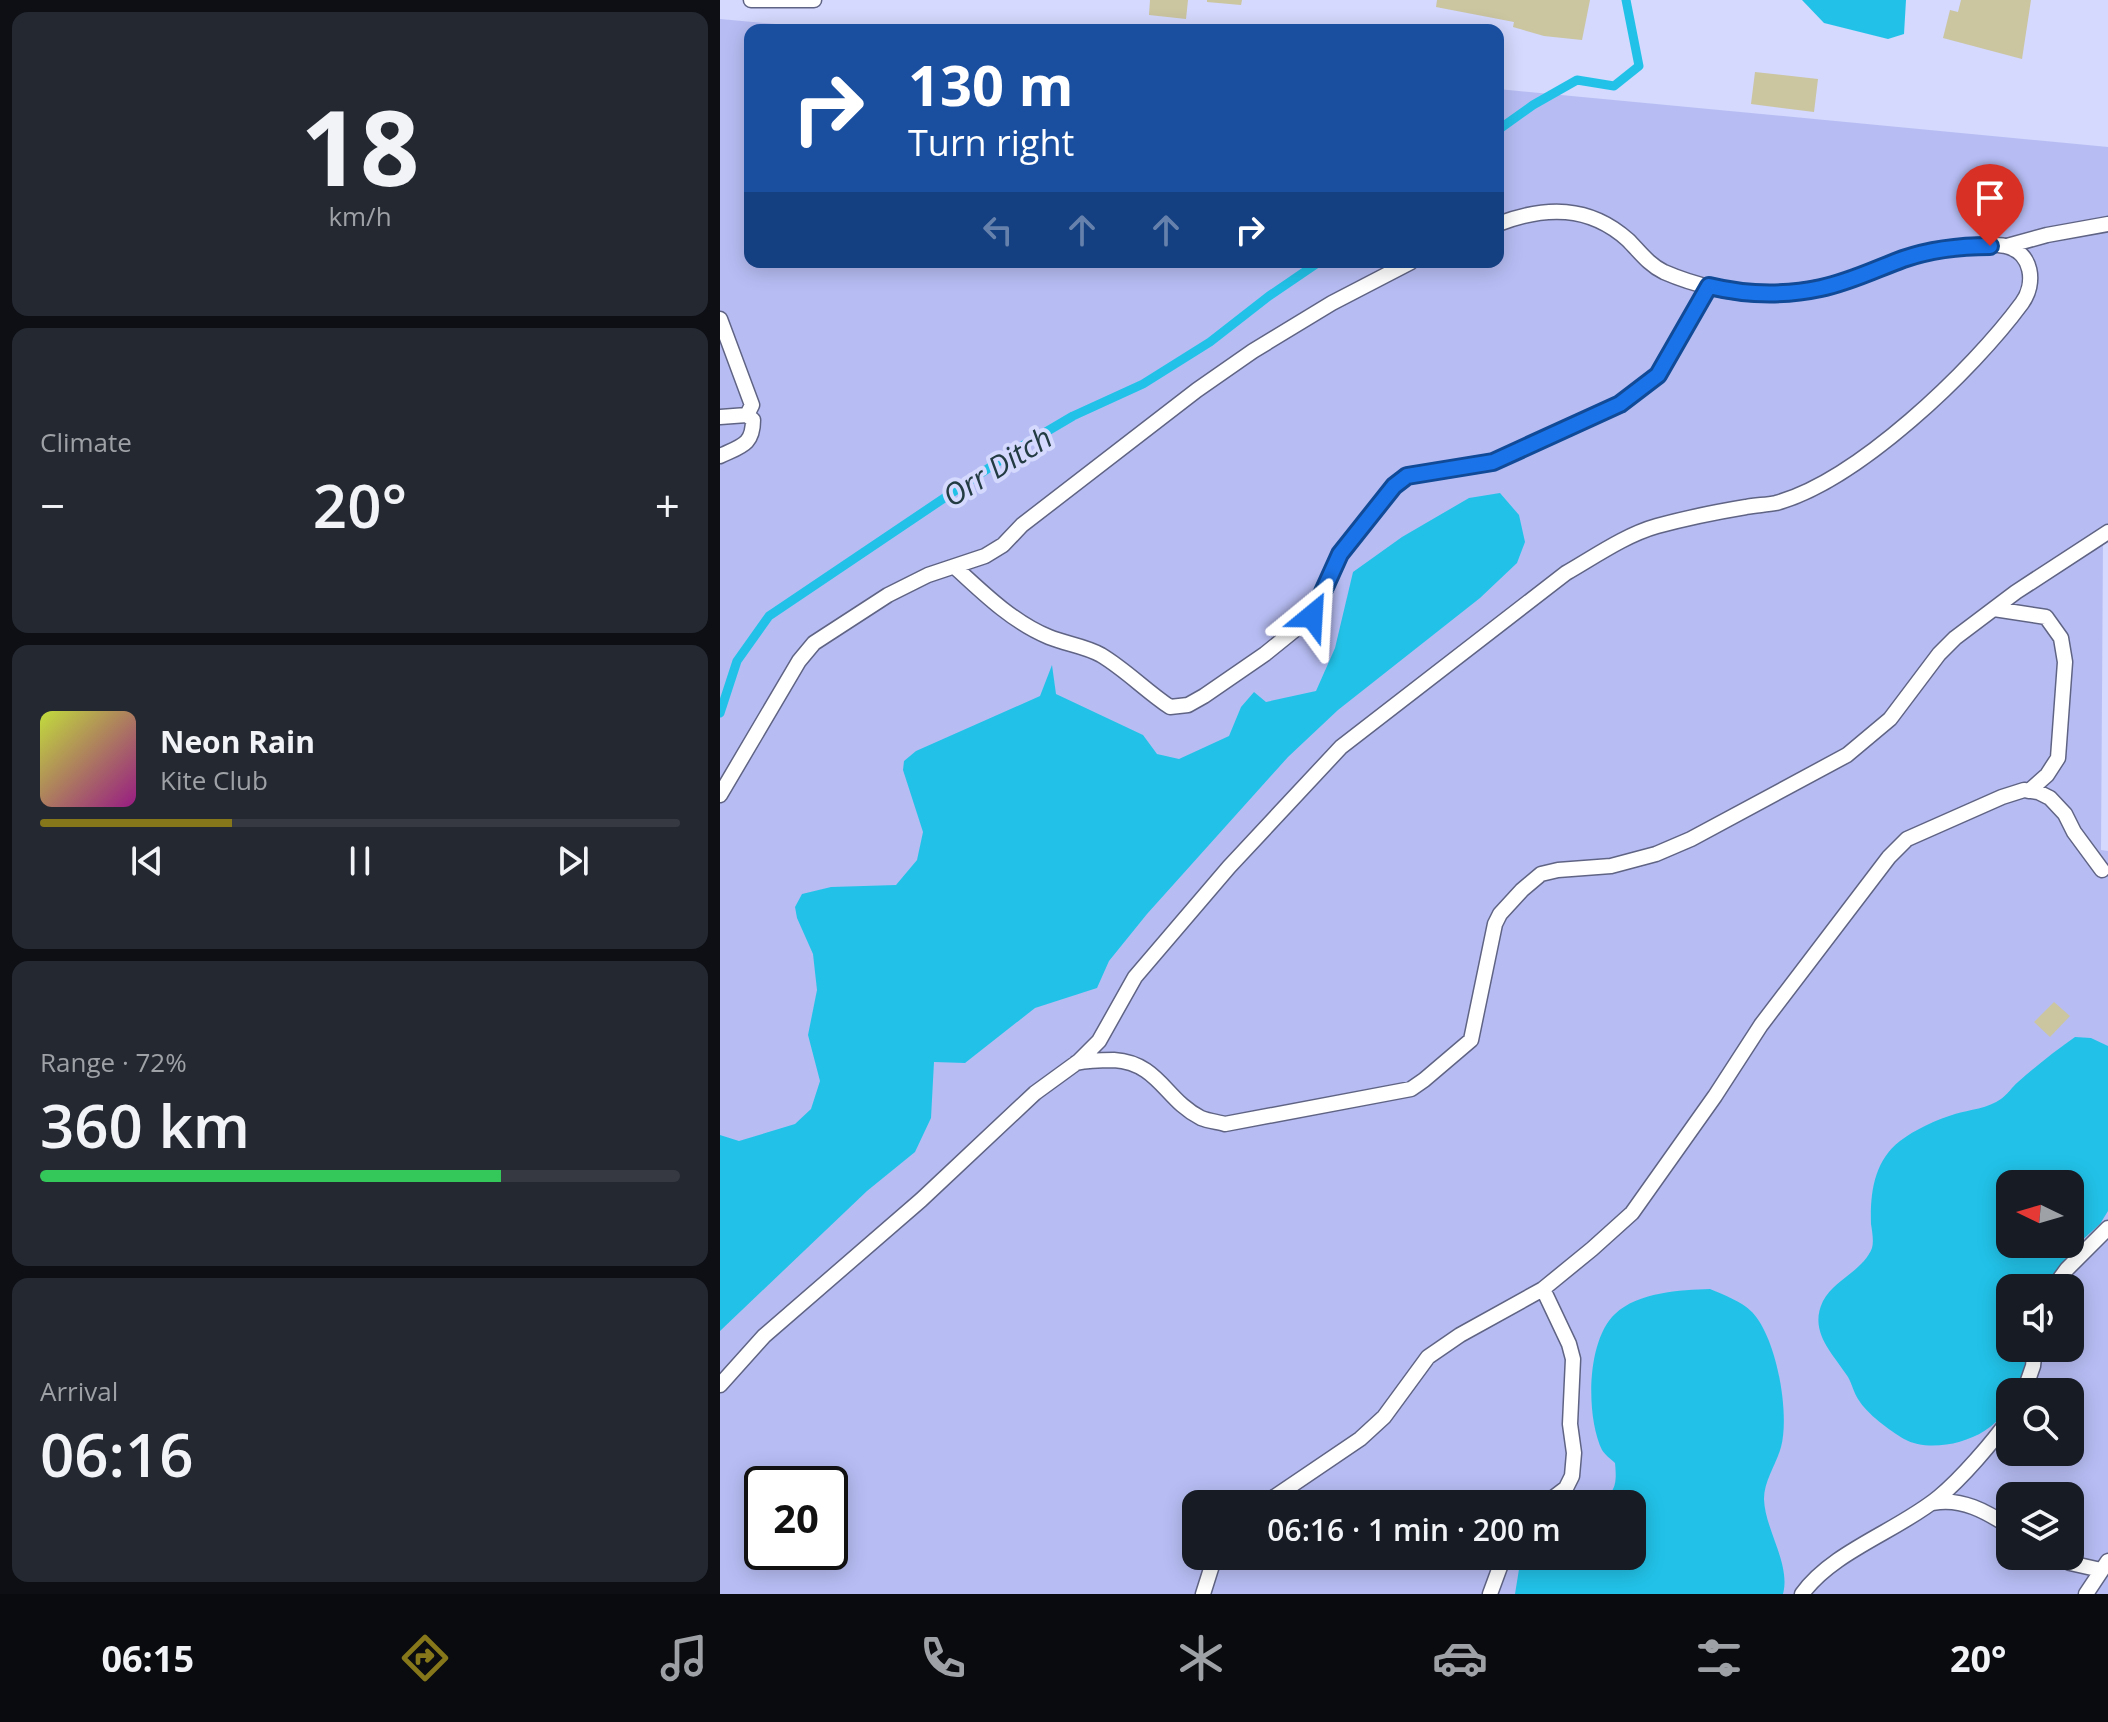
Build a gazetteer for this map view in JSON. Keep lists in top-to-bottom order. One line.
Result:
{"water":["Orr Ditch"],"north":"left","page":{"tile":[["18","km/h"],"Climate",["Range · 72%","360 km"],["Arrival","06:16"]],"turn":["130 m","Turn right"],"heat":["−","20°","+"],"song":["Neon Rain","Kite Club"],"limit":"20","trip":"06:16 · 1 min · 200 m","tabs":["06:15","20°"]}}
